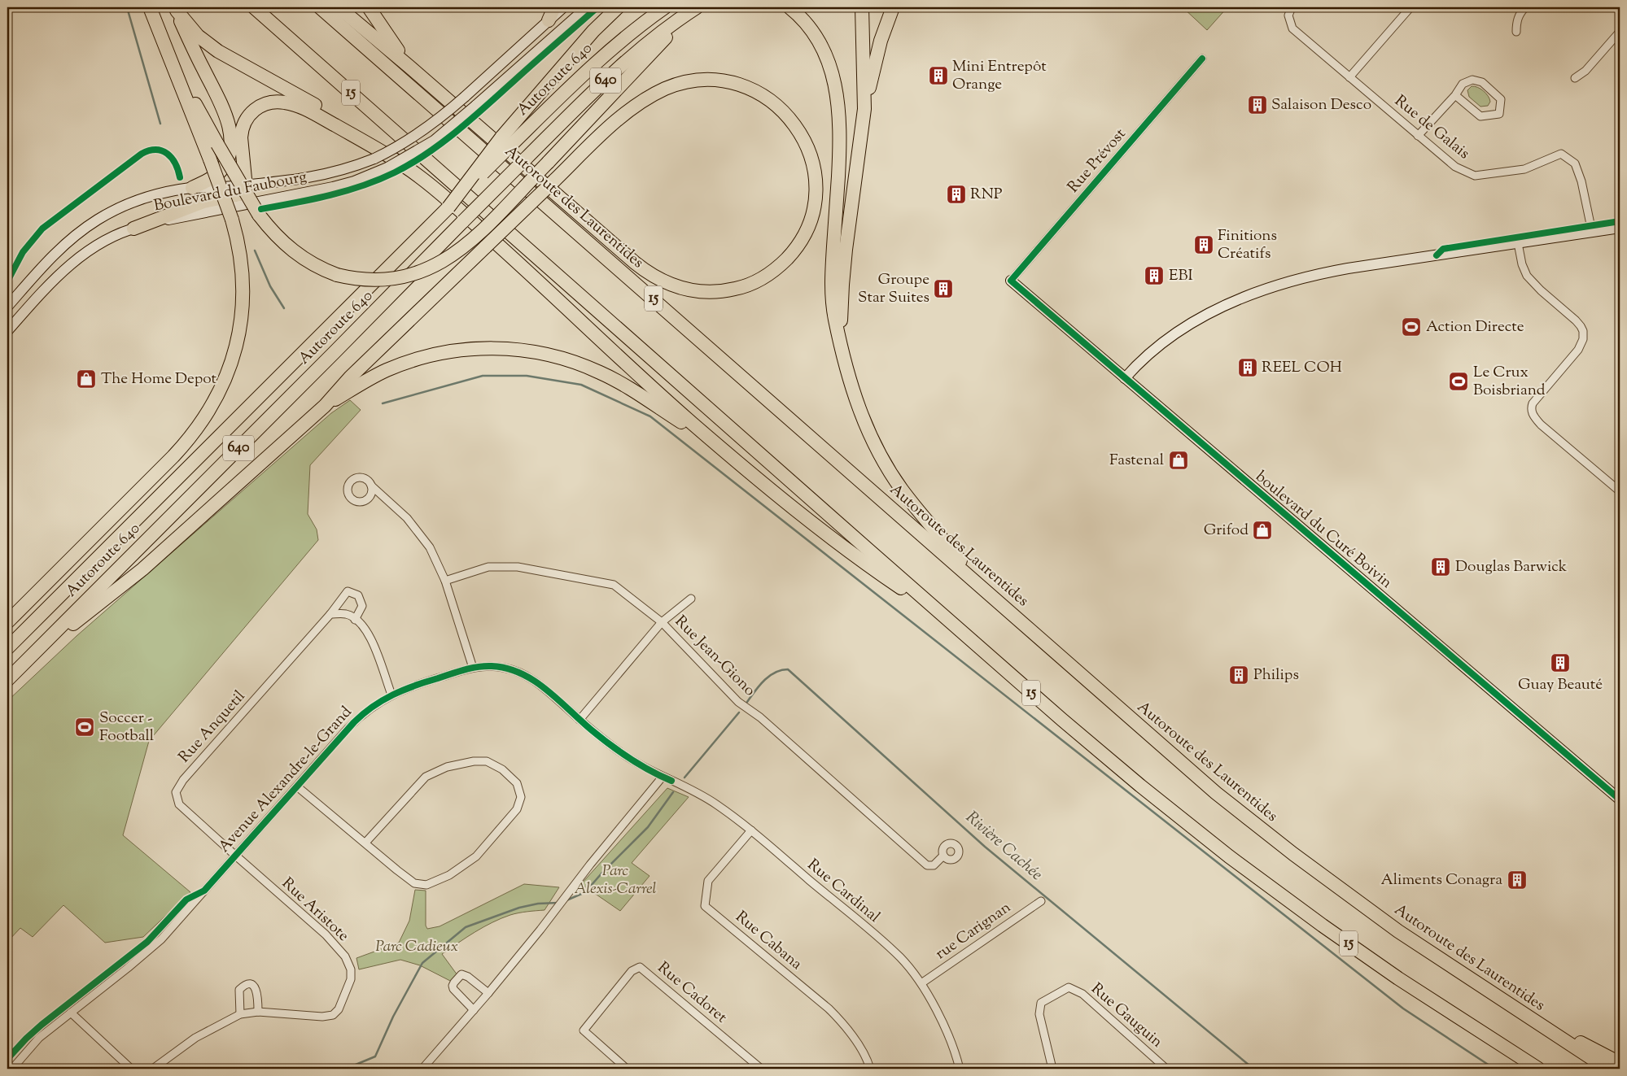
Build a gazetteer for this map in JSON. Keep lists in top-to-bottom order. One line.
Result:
{"streets":{"highway":["Autoroute 640","640","15","Autoroute des Laurentides"],"street":["Rue de Galais","Rue Prévost","Boulevard du Faubourg","boulevard du Curé Boivin","Rue Jean-Giono","Rue Anquetil","Avenue Alexandre-le-Grand","Rue Cardinal","Rue Aristote","rue Carignan","Rue Cabana","Rue Cadoret","Rue Gauguin"]},"crossings":[["Rue Prévost","boulevard du Curé Boivin"],["Rue Anquetil","Avenue Alexandre-le-Grand"],["Rue Anquetil","Rue Aristote"],["Avenue Alexandre-le-Grand","Rue Cardinal"],["Avenue Alexandre-le-Grand","Rue Aristote"],["Rue Cardinal","rue Carignan"],["Rue Cardinal","Rue Cabana"]],"water":["Rivière Cachée"],"parks":["Parc Alexis-Carrel","Parc Cadieux"],"places":{"building":["Mini Entrepôt Orange","Salaison Desco","RNP","Finitions Créatifs","EBI","Groupe Star Suites","REEL COH","Douglas Barwick","Guay Beauté","Philips","Aliments Conagra"],"sports":["Action Directe","Le Crux Boisbriand","Soccer - Football"],"shop":["The Home Depot","Fastenal","Grifod"]}}
